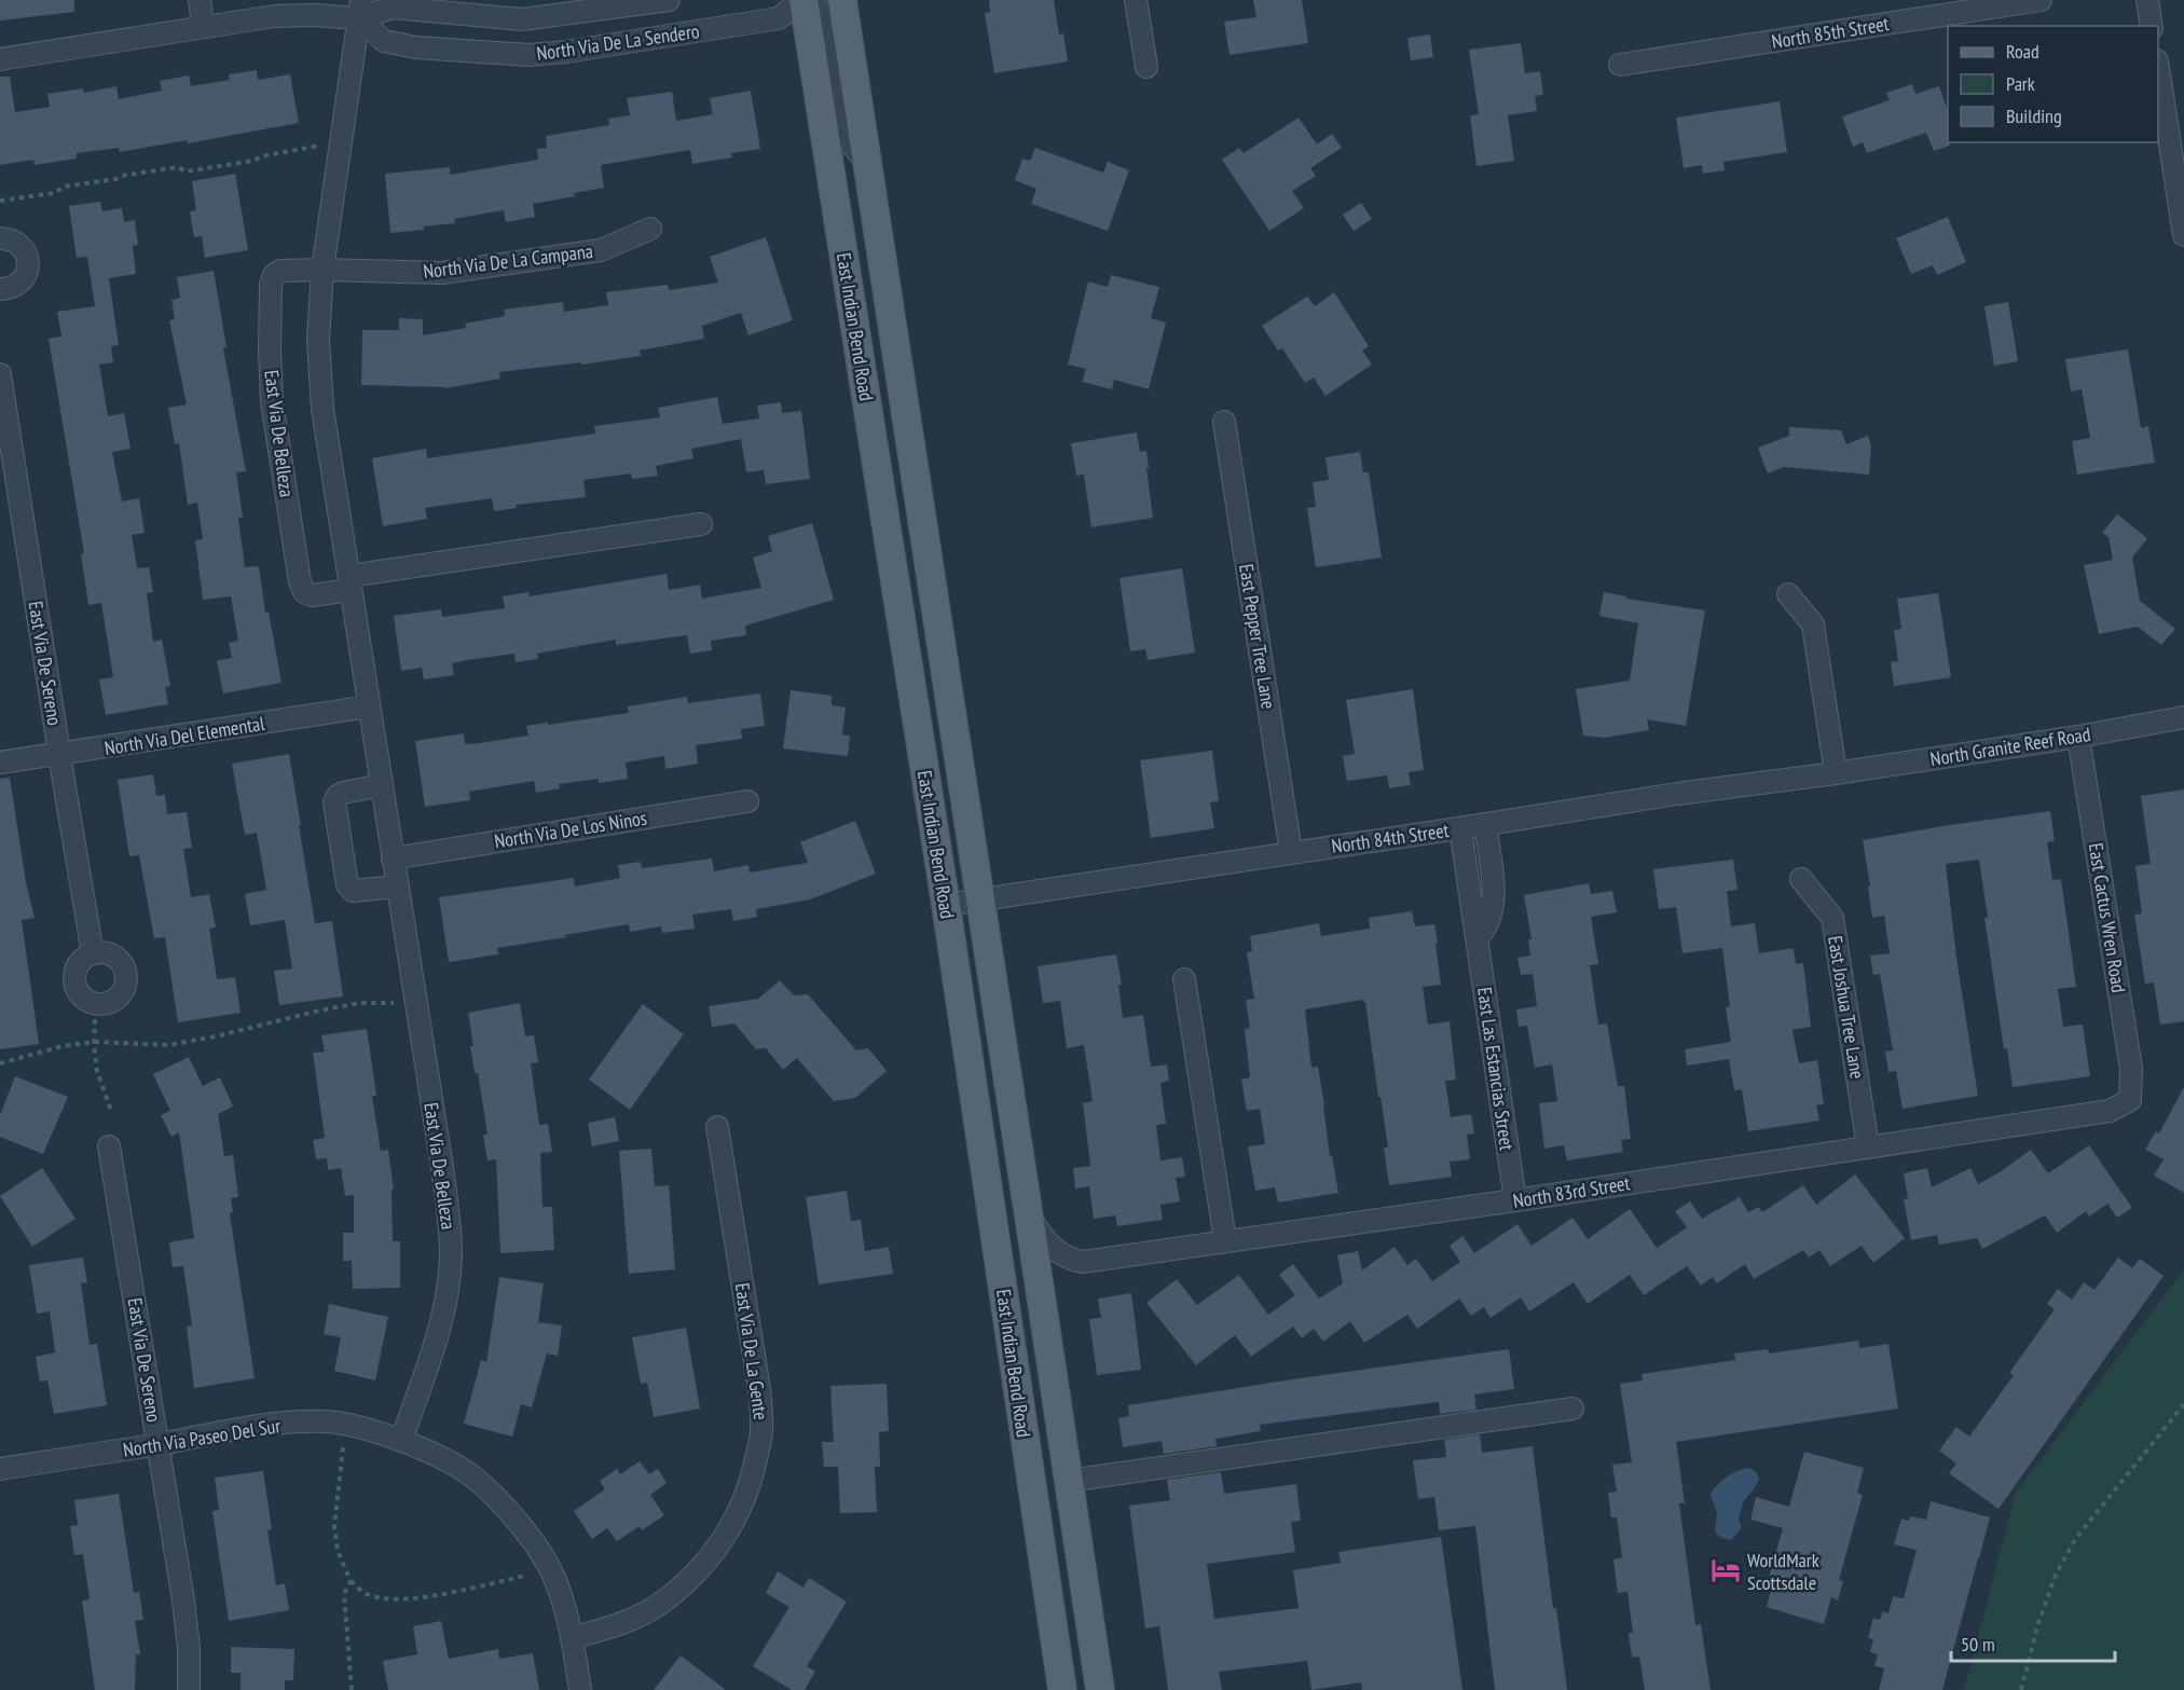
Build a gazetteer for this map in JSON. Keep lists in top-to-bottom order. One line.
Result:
{"streets":{"main road":["East Indian Bend Road"],"street":["North 85th Street","North Via De La Sendero","North Via De La Campana","East Via De Belleza","East Pepper Tree Lane","East Via De Sereno","North Via Del Elemental","North Granite Reef Road","North Via De Los Ninos","North 84th Street","East Cactus Wren Road","East Joshua Tree Lane","East Las Estancias Street","North 83rd Street","East Via De La Gente","North Via Paseo Del Sur"]},"crossings":[["North Via De La Sendero","East Indian Bend Road"],["North Via De La Sendero","East Via De Belleza"],["North Via De La Campana","East Via De Belleza"],["East Indian Bend Road","North 84th Street"],["East Indian Bend Road","North 83rd Street"],["East Via De Belleza","North Via Del Elemental"],["East Via De Belleza","North Via De Los Ninos"],["East Via De Belleza","North Via Paseo Del Sur"],["East Pepper Tree Lane","North 84th Street"],["East Via De Sereno","North Via Del Elemental"],["East Via De Sereno","North Via Paseo Del Sur"],["North Granite Reef Road","North 84th Street"],["North Granite Reef Road","East Cactus Wren Road"],["North 84th Street","East Las Estancias Street"],["East Cactus Wren Road","North 83rd Street"],["East Joshua Tree Lane","North 83rd Street"],["East Las Estancias Street","North 83rd Street"]],"places":{"hotel":["WorldMark Scottsdale"]},"legend":["Road","Park","Building"],"scale_bar":"50 m"}
